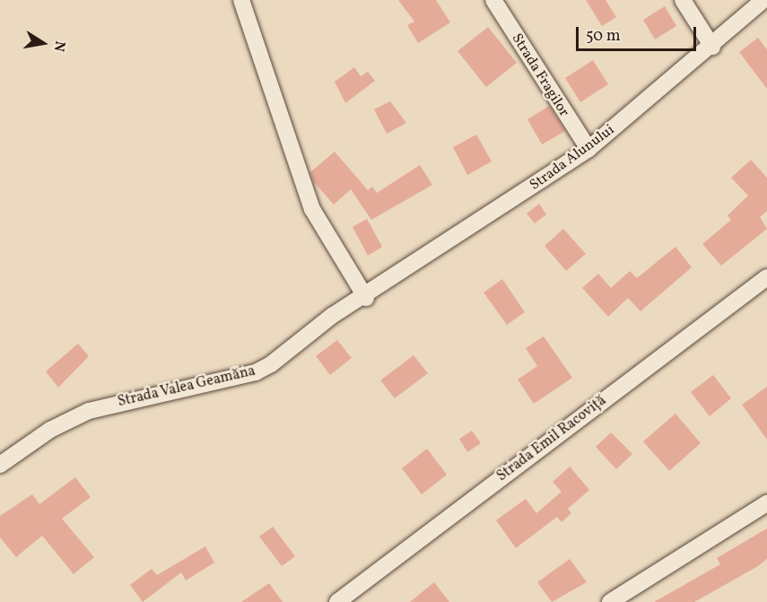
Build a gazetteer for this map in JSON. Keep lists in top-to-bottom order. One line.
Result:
{"streets":{"street":["Strada Fragilor","Strada Alunului","Strada Valea Geamăna","Strada Emil Racoviță"]},"crossings":[["Strada Fragilor","Strada Alunului"],["Strada Alunului","Strada Valea Geamăna"]],"scale_bar":"50 m","north":"right"}
